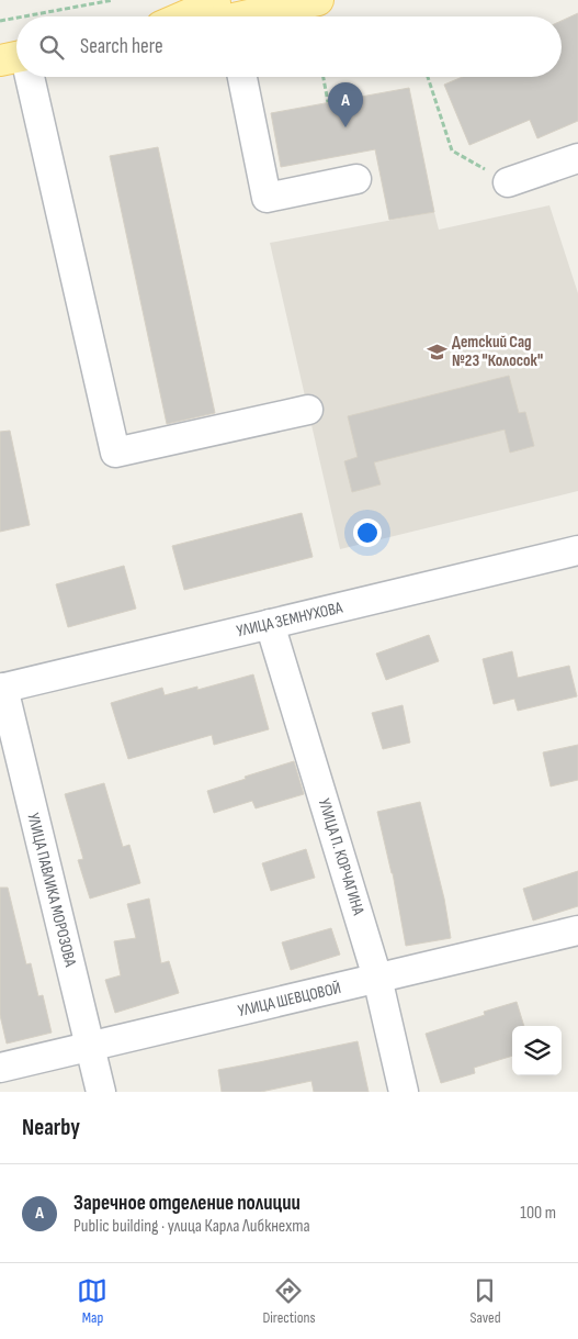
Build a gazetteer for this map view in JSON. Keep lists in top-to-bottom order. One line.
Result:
{"streets":{"street":["УЛИЦА ЗЕМНУХОВА","УЛИЦА П. КОРЧАГИНА","УЛИЦА ПАВЛИКА МОРОЗОВА","УЛИЦА ШЕВЦОВОЙ"]},"crossings":[["УЛИЦА ЗЕМНУХОВА","УЛИЦА П. КОРЧАГИНА"],["УЛИЦА ЗЕМНУХОВА","УЛИЦА ПАВЛИКА МОРОЗОВА"],["УЛИЦА П. КОРЧАГИНА","УЛИЦА ШЕВЦОВОЙ"],["УЛИЦА ПАВЛИКА МОРОЗОВА","УЛИЦА ШЕВЦОВОЙ"]],"places":{"school or university":["Детский Сад №23 \"Колосок\""]},"page":{"search":"Search here","pins":"A","heading":"Nearby","list":[{"mark":"A","name":"Заречное отделение полиции","note":"Public building · улица Карла Либкнехта","value":"100 m"}],"nav":["Map","Directions","Saved"]}}
